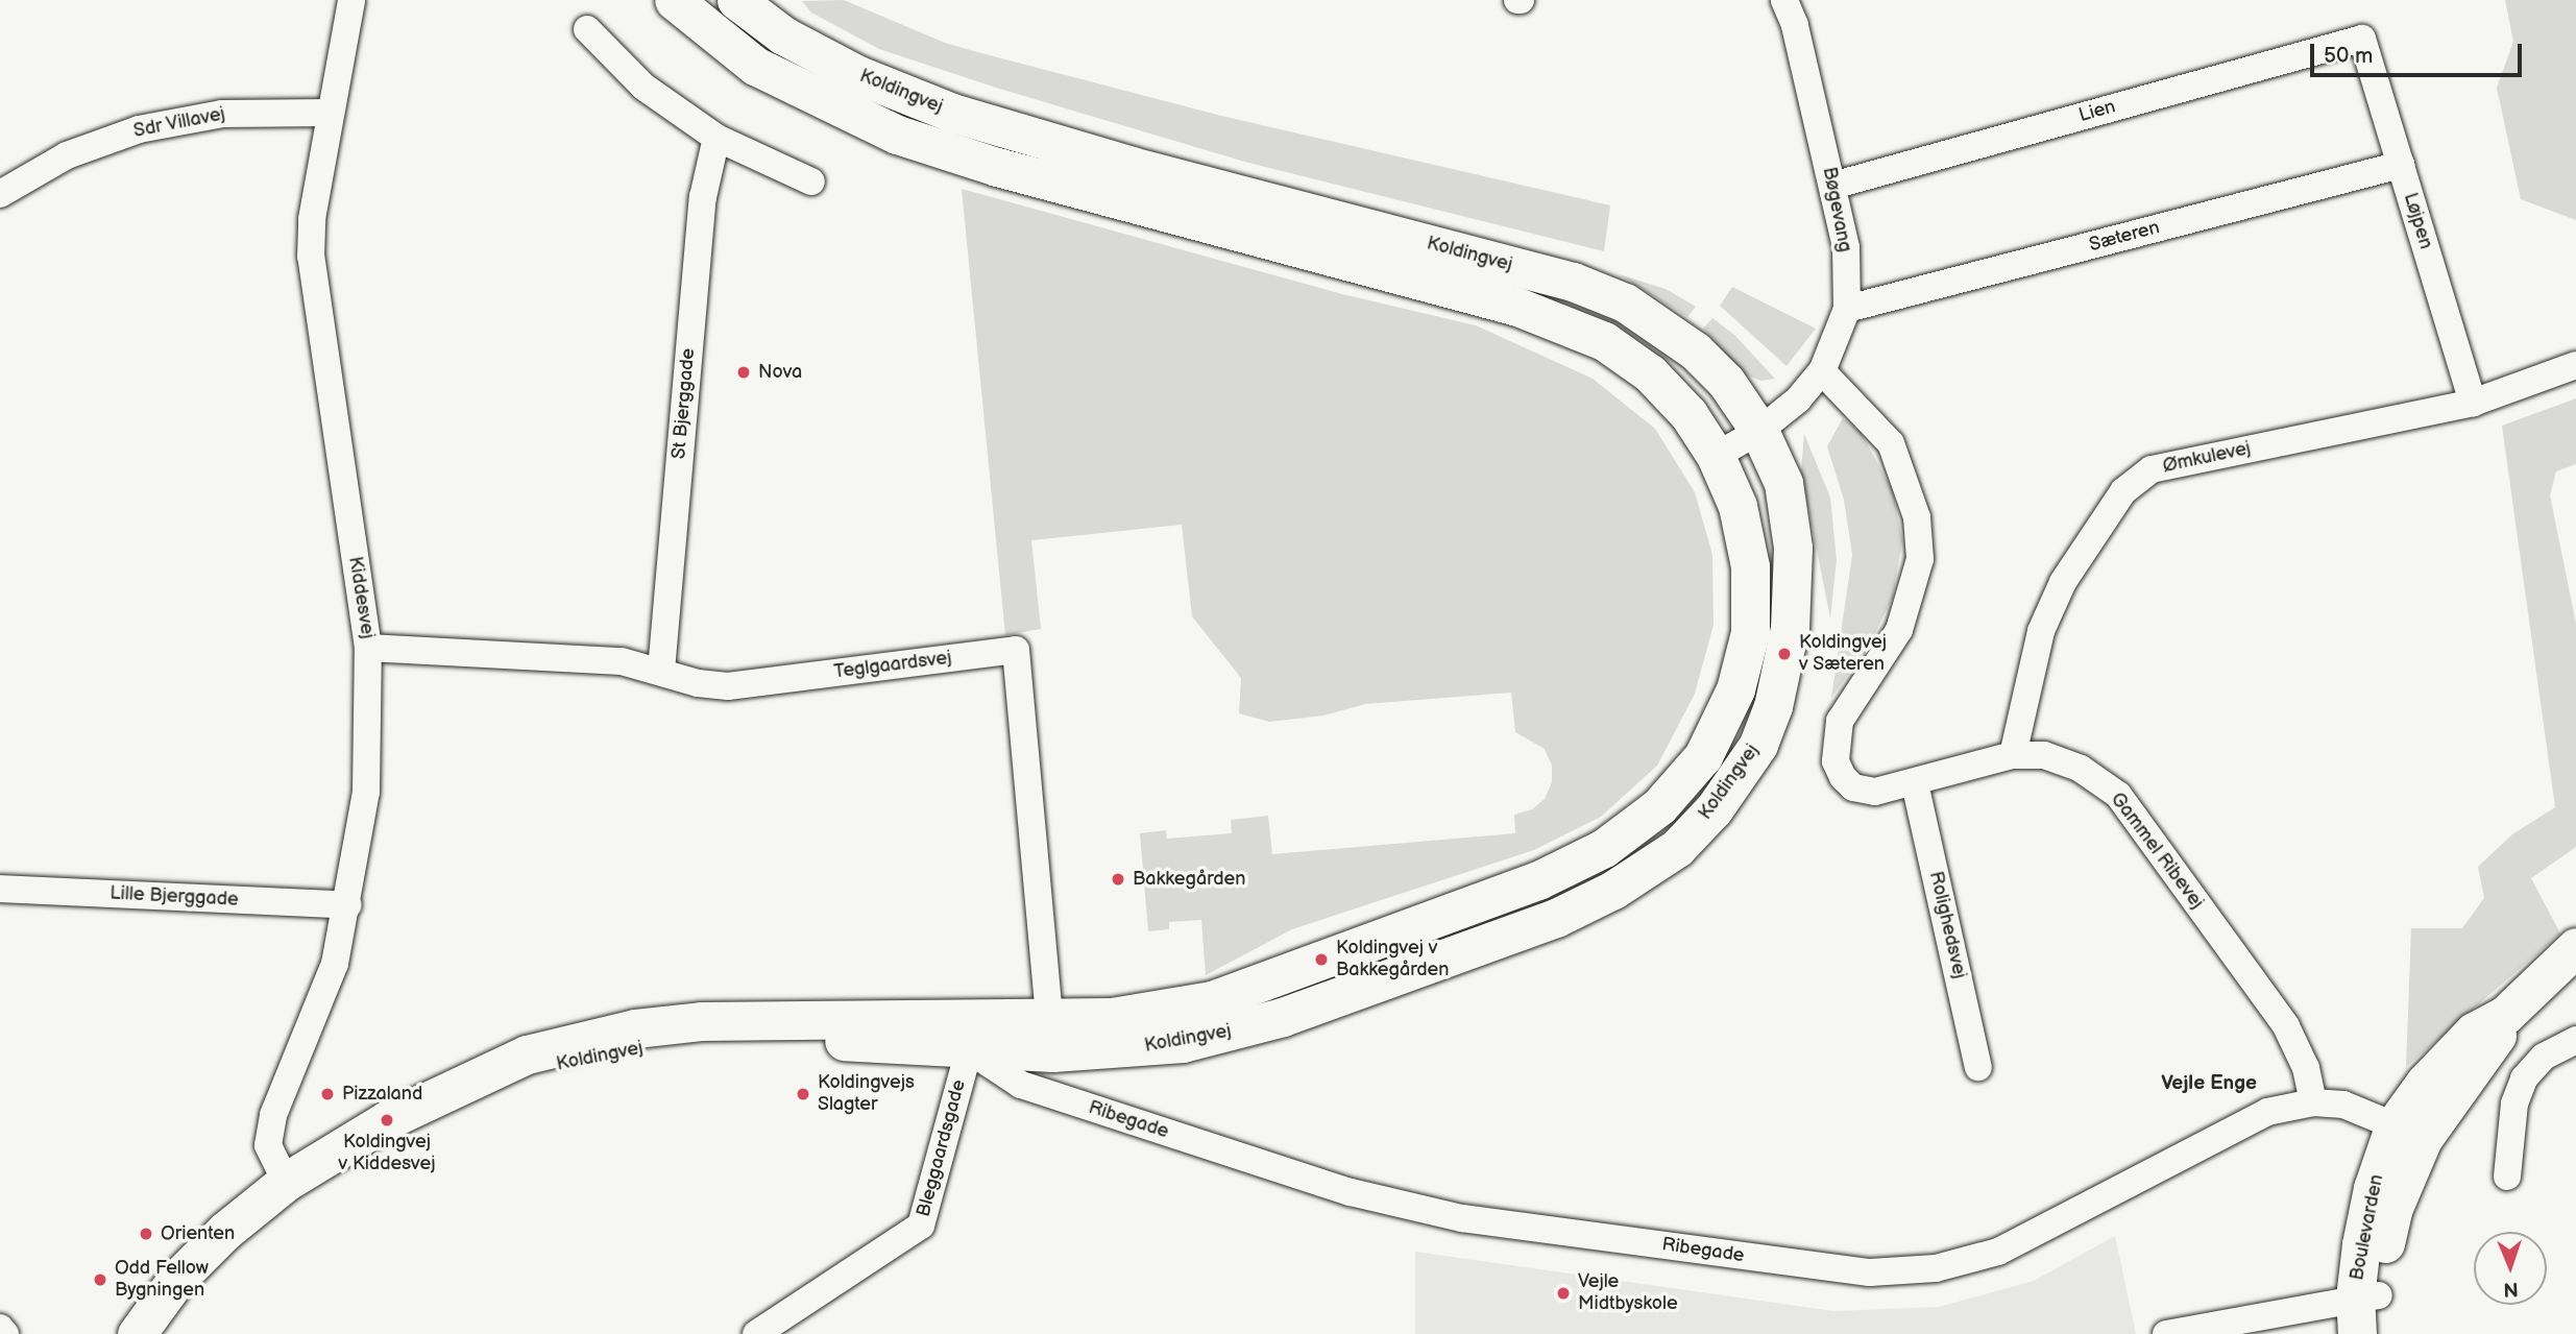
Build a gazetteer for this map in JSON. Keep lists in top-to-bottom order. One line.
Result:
{"streets":{"main road":["Koldingvej","Boulevarden"],"street":["Lien","Sdr Villavej","Bøgevang","Løjpen","Sæteren","St Bjerggade","Ømkulevej","Kiddesvej","Teglgaardsvej","Gammel Ribevej","Lille Bjerggade","Rolighedsvej","Ribegade","Bleggaardsgade"]},"crossings":[["Koldingvej","Bøgevang"],["Koldingvej","Kiddesvej"],["Koldingvej","Teglgaardsvej"],["Koldingvej","Ribegade"],["Koldingvej","Bleggaardsgade"],["Lien","Bøgevang"],["Lien","Løjpen"],["Sdr Villavej","Kiddesvej"],["Bøgevang","Sæteren"],["Bøgevang","Gammel Ribevej"],["Løjpen","Sæteren"],["Løjpen","Ømkulevej"],["St Bjerggade","Teglgaardsvej"],["Ømkulevej","Gammel Ribevej"],["Kiddesvej","Teglgaardsvej"],["Kiddesvej","Lille Bjerggade"],["Gammel Ribevej","Rolighedsvej"],["Gammel Ribevej","Ribegade"],["Ribegade","Bleggaardsgade"],["Ribegade","Boulevarden"]],"districts":["Vejle Enge"],"places":["Nova","Koldingvej v Sæteren","Bakkegården","Koldingvej v Bakkegården","Pizzaland","Koldingvejs Slagter","Koldingvej v Kiddesvej","Orienten","Odd Fellow Bygningen","Vejle Midtbyskole"],"scale_bar":"50 m","north":"bottom"}
